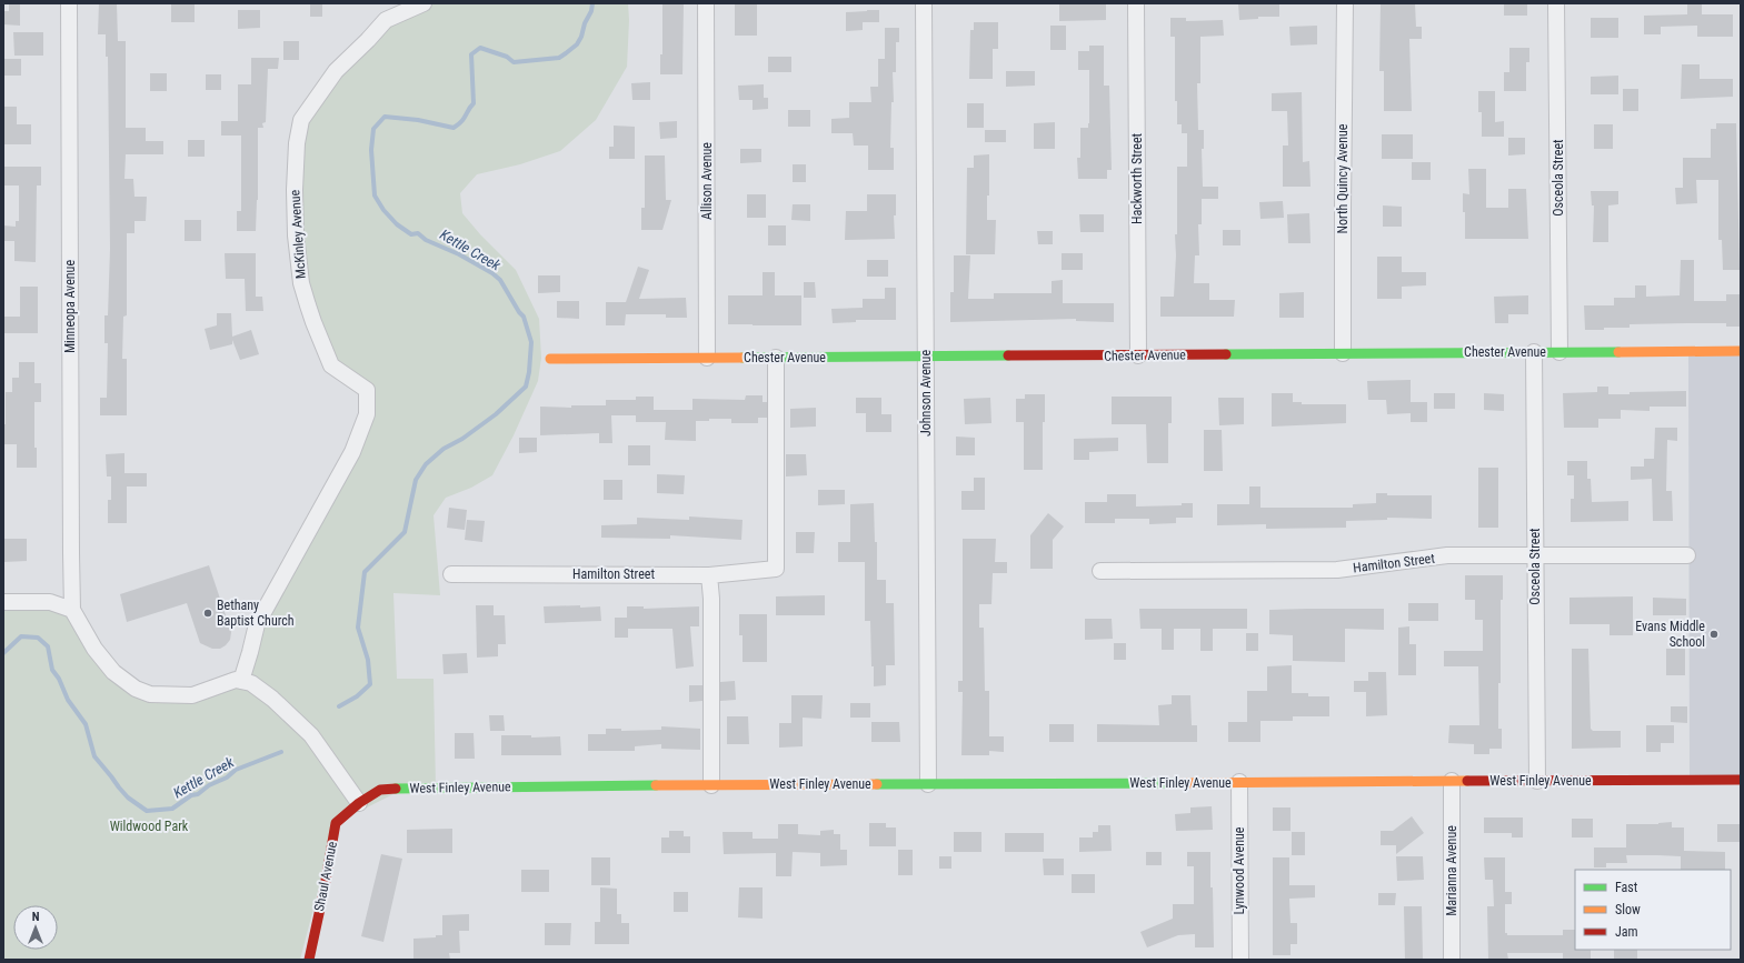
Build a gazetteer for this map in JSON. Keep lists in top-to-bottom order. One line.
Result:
{"streets":{"main road":["Chester Avenue","West Finley Avenue","Shaul Avenue"],"street":["Osceola Street","Hackworth Street","North Quincy Avenue","Allison Avenue","McKinley Avenue","Minneopa Avenue","Johnson Avenue","Hamilton Street","Lynwood Avenue","Marianna Avenue"]},"crossings":[["Osceola Street","Chester Avenue"],["Osceola Street","Hamilton Street"],["Osceola Street","West Finley Avenue"],["Hackworth Street","Chester Avenue"],["North Quincy Avenue","Chester Avenue"],["Allison Avenue","Chester Avenue"],["Chester Avenue","Johnson Avenue"],["Chester Avenue","Hamilton Street"],["Johnson Avenue","West Finley Avenue"],["West Finley Avenue","Lynwood Avenue"],["West Finley Avenue","Marianna Avenue"],["West Finley Avenue","Shaul Avenue"]],"water":["Kettle Creek"],"parks":["Wildwood Park"],"places":["Bethany Baptist Church","Evans Middle School"],"legend":["Fast","Slow","Jam"],"north":"top"}
